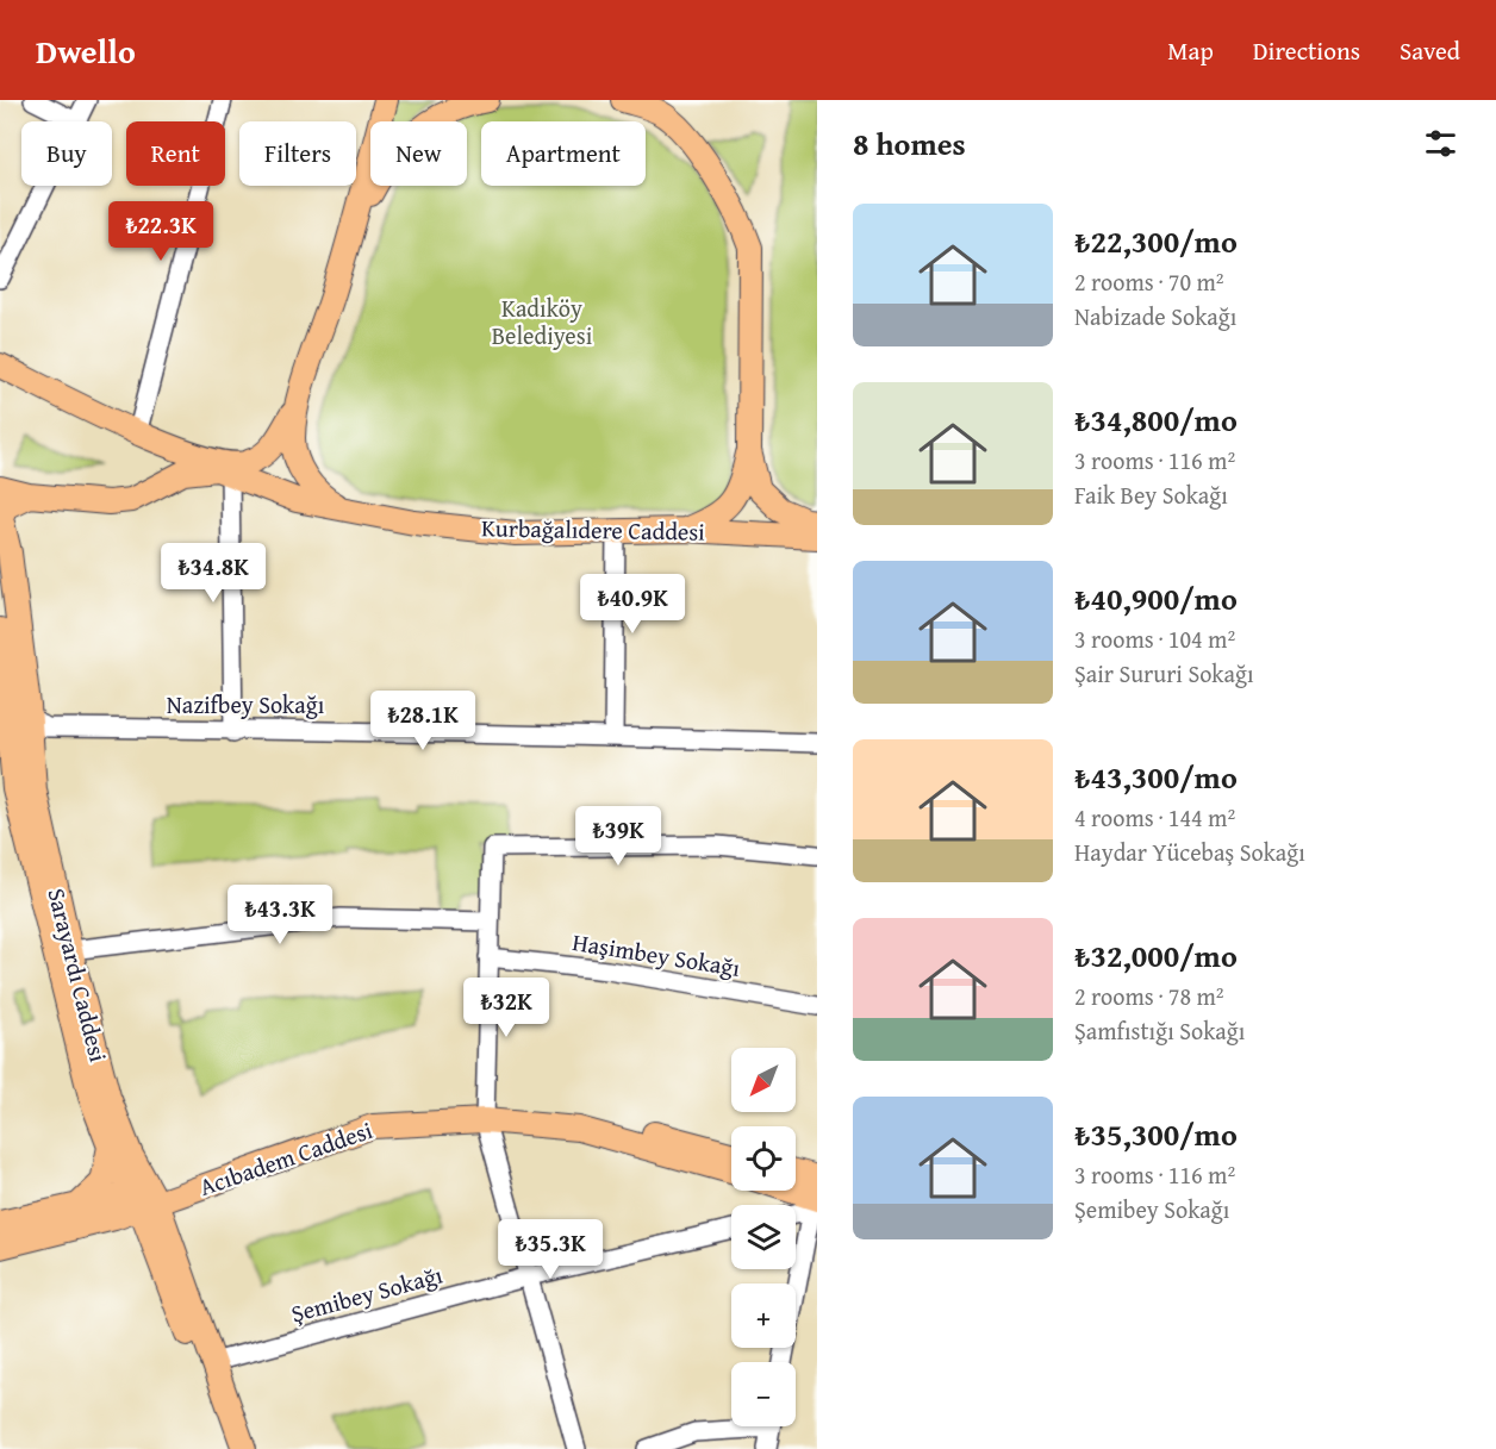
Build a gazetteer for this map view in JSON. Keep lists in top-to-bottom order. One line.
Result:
{"streets":{"main road":["Kurbağalıdere Caddesi","Sarayardı Caddesi","Acıbadem Caddesi"],"street":["Nazifbey Sokağı","Haşimbey Sokağı","Şemibey Sokağı"]},"crossings":[["Nazifbey Sokağı","Sarayardı Caddesi"],["Sarayardı Caddesi","Acıbadem Caddesi"],["Sarayardı Caddesi","Şemibey Sokağı"]],"parks":["Kadıköy Belediyesi"],"north":"bottom left","page":{"header":"Dwello","nav":["Map","Directions","Saved"],"heading":"8 homes","chip":["Buy","Rent","Filters","New","Apartment"],"list":[{"name":"₺22,300/mo","note":"2 rooms · 70 m² · Nabizade Sokağı"},{"name":"₺34,800/mo","note":"3 rooms · 116 m² · Faik Bey Sokağı"},{"name":"₺40,900/mo","note":"3 rooms · 104 m² · Şair Sururi Sokağı"},{"name":"₺43,300/mo","note":"4 rooms · 144 m² · Haydar Yücebaş Sokağı"},{"name":"₺32,000/mo","note":"2 rooms · 78 m² · Şamfıstığı Sokağı"},{"name":"₺35,300/mo","note":"3 rooms · 116 m² · Şemibey Sokağı"}],"price":["₺22.3K","₺34.8K","₺40.9K","₺28.1K","₺39K","₺43.3K","₺32K","₺35.3K"],"map_buttons":["+","−"]}}
